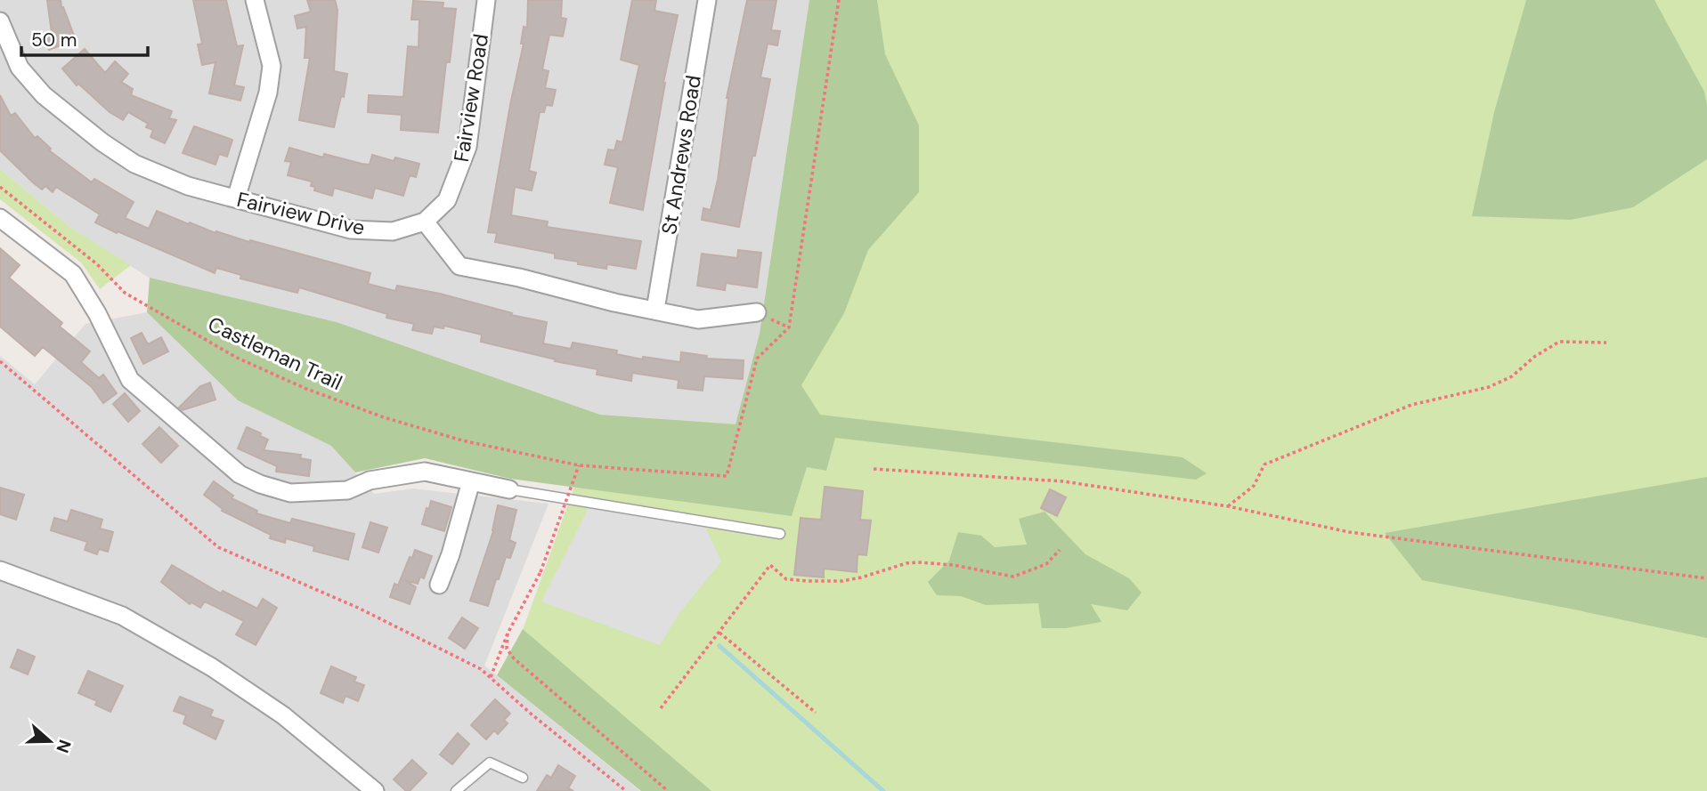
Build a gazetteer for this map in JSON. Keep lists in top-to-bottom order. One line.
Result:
{"streets":{"street":["Fairview Road","St Andrews Road","Fairview Drive"],"path":["Castleman Trail"]},"crossings":[["Fairview Road","Fairview Drive"]],"scale_bar":"50 m","north":"right"}
